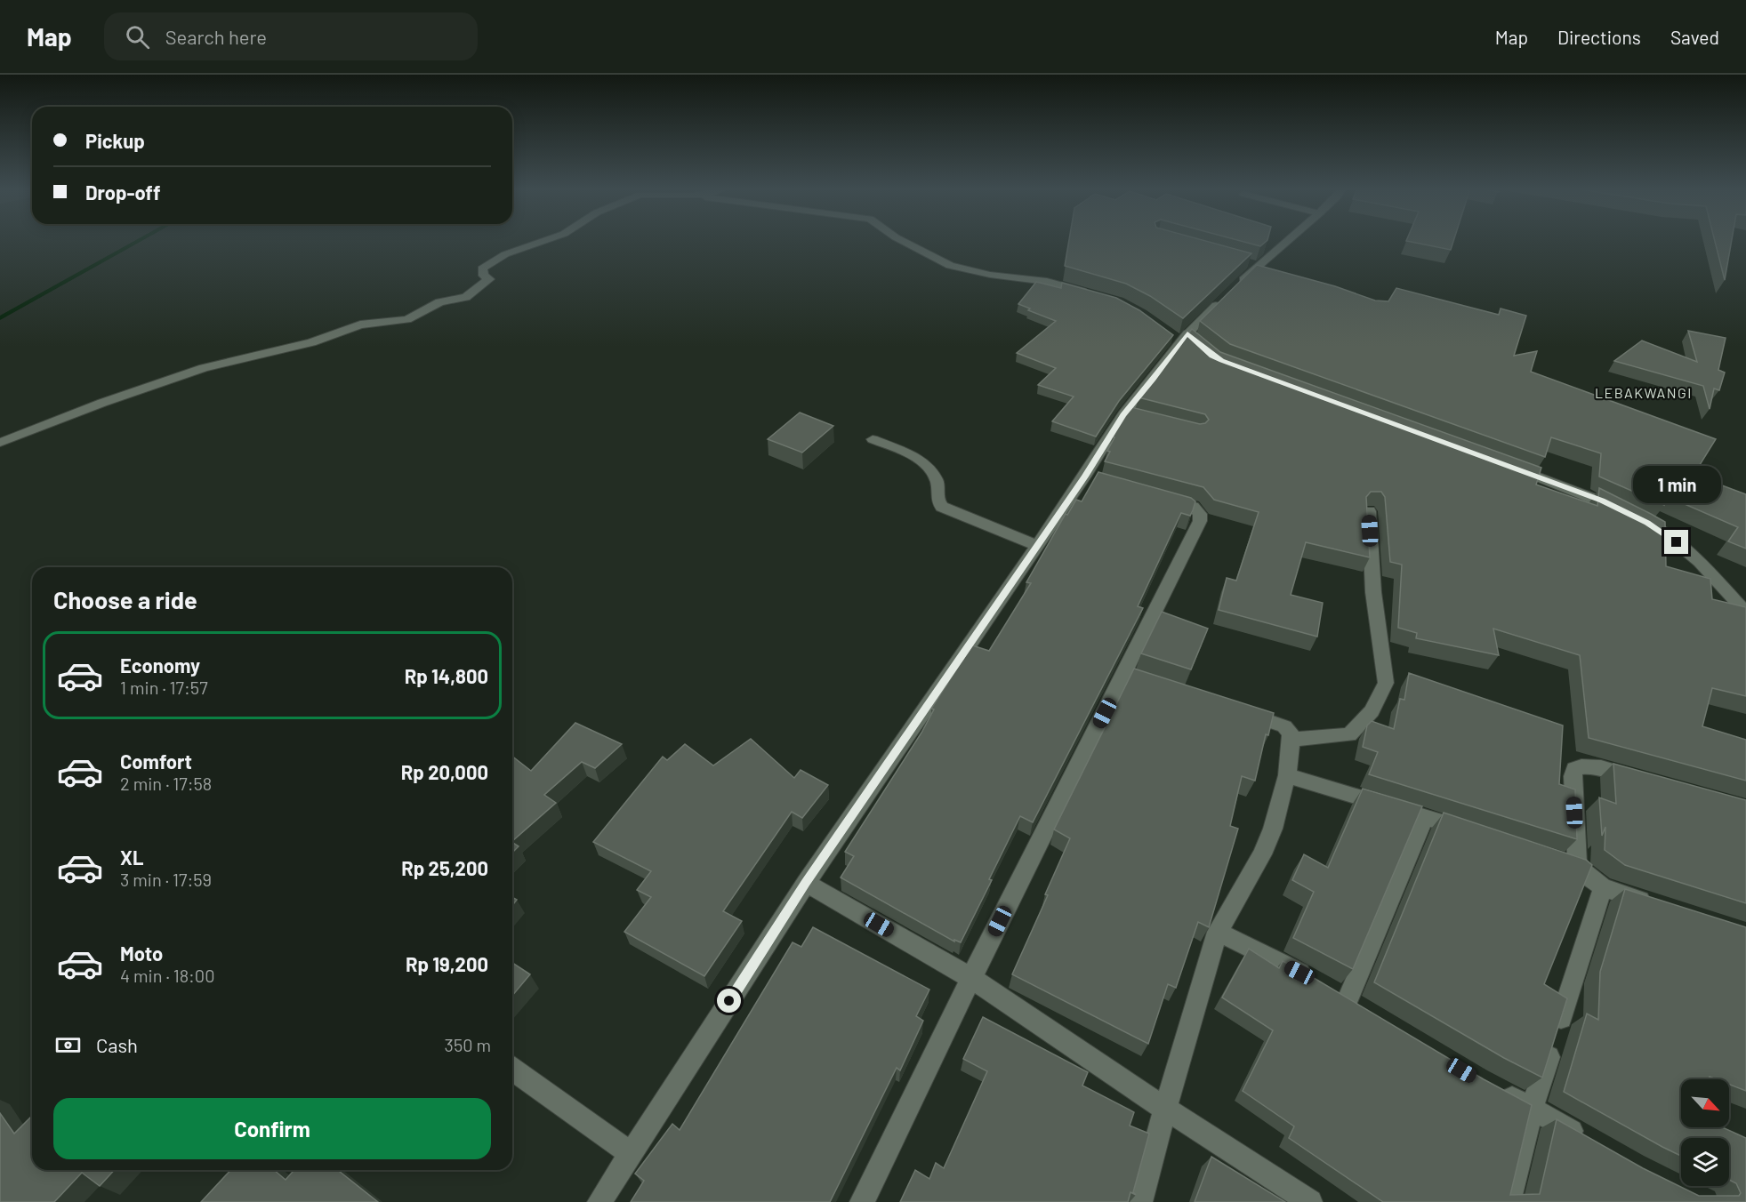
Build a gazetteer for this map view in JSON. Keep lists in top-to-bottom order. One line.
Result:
{"districts":["LEBAKWANGI"],"north":"bottom right","page":{"header":"Map","search":"Search here","nav":["Map","Directions","Saved"],"banner":["Pickup","Drop-off"],"bubble":"1 min","heading":"Choose a ride","list":[{"name":"Economy","note":"1 min · 17:57","value":"Rp 14,800"},{"name":"Comfort","note":"2 min · 17:58","value":"Rp 20,000"},{"name":"XL","note":"3 min · 17:59","value":"Rp 25,200"},{"name":"Moto","note":"4 min · 18:00","value":"Rp 19,200"}],"pay":["Cash","350 m"],"buttons":"Confirm"}}
